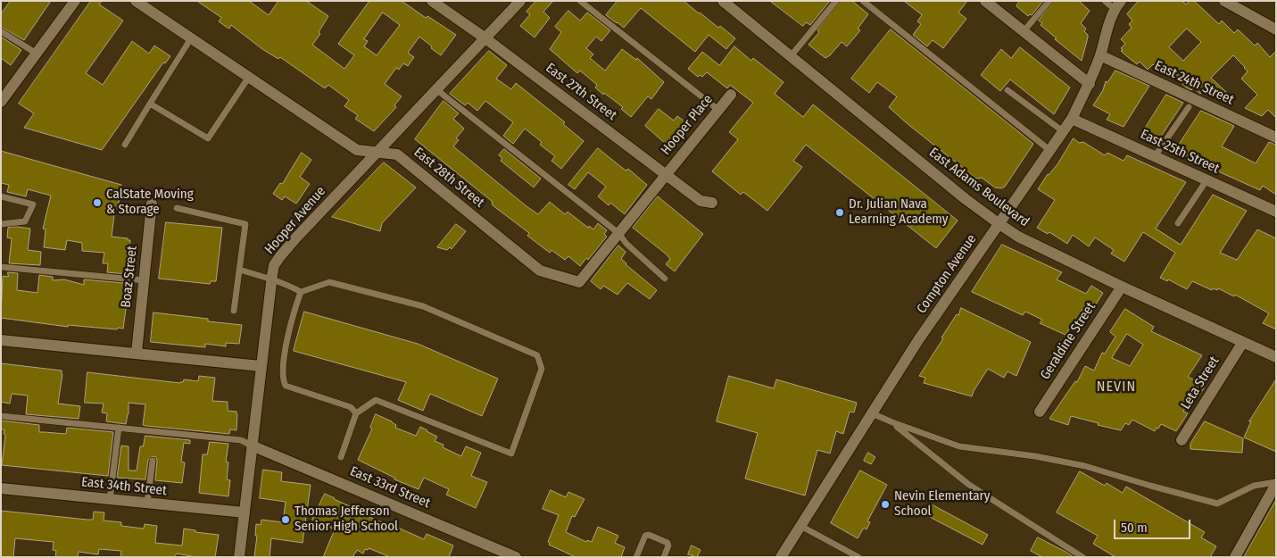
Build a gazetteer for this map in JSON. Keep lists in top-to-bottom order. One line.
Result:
{"streets":{"street":["East 24th Street","East 27th Street","Hooper Place","East 25th Street","East 28th Street","East Adams Boulevard","Hooper Avenue","Compton Avenue","Boaz Street","Geraldine Street","Leta Street","East 34th Street","East 33rd Street"]},"crossings":[["East 24th Street","Compton Avenue"],["East 27th Street","Hooper Place"],["East 27th Street","East 28th Street"],["East 27th Street","Hooper Avenue"],["Hooper Place","East 28th Street"],["East 25th Street","Compton Avenue"],["East 28th Street","Hooper Avenue"],["East Adams Boulevard","Compton Avenue"],["East Adams Boulevard","Geraldine Street"],["East Adams Boulevard","Leta Street"],["Hooper Avenue","East 34th Street"],["Hooper Avenue","East 33rd Street"]],"districts":["NEVIN"],"places":["CalState Moving & Storage","Dr. Julian Nava Learning Academy","Nevin Elementary School","Thomas Jefferson Senior High School"],"scale_bar":"50 m"}
